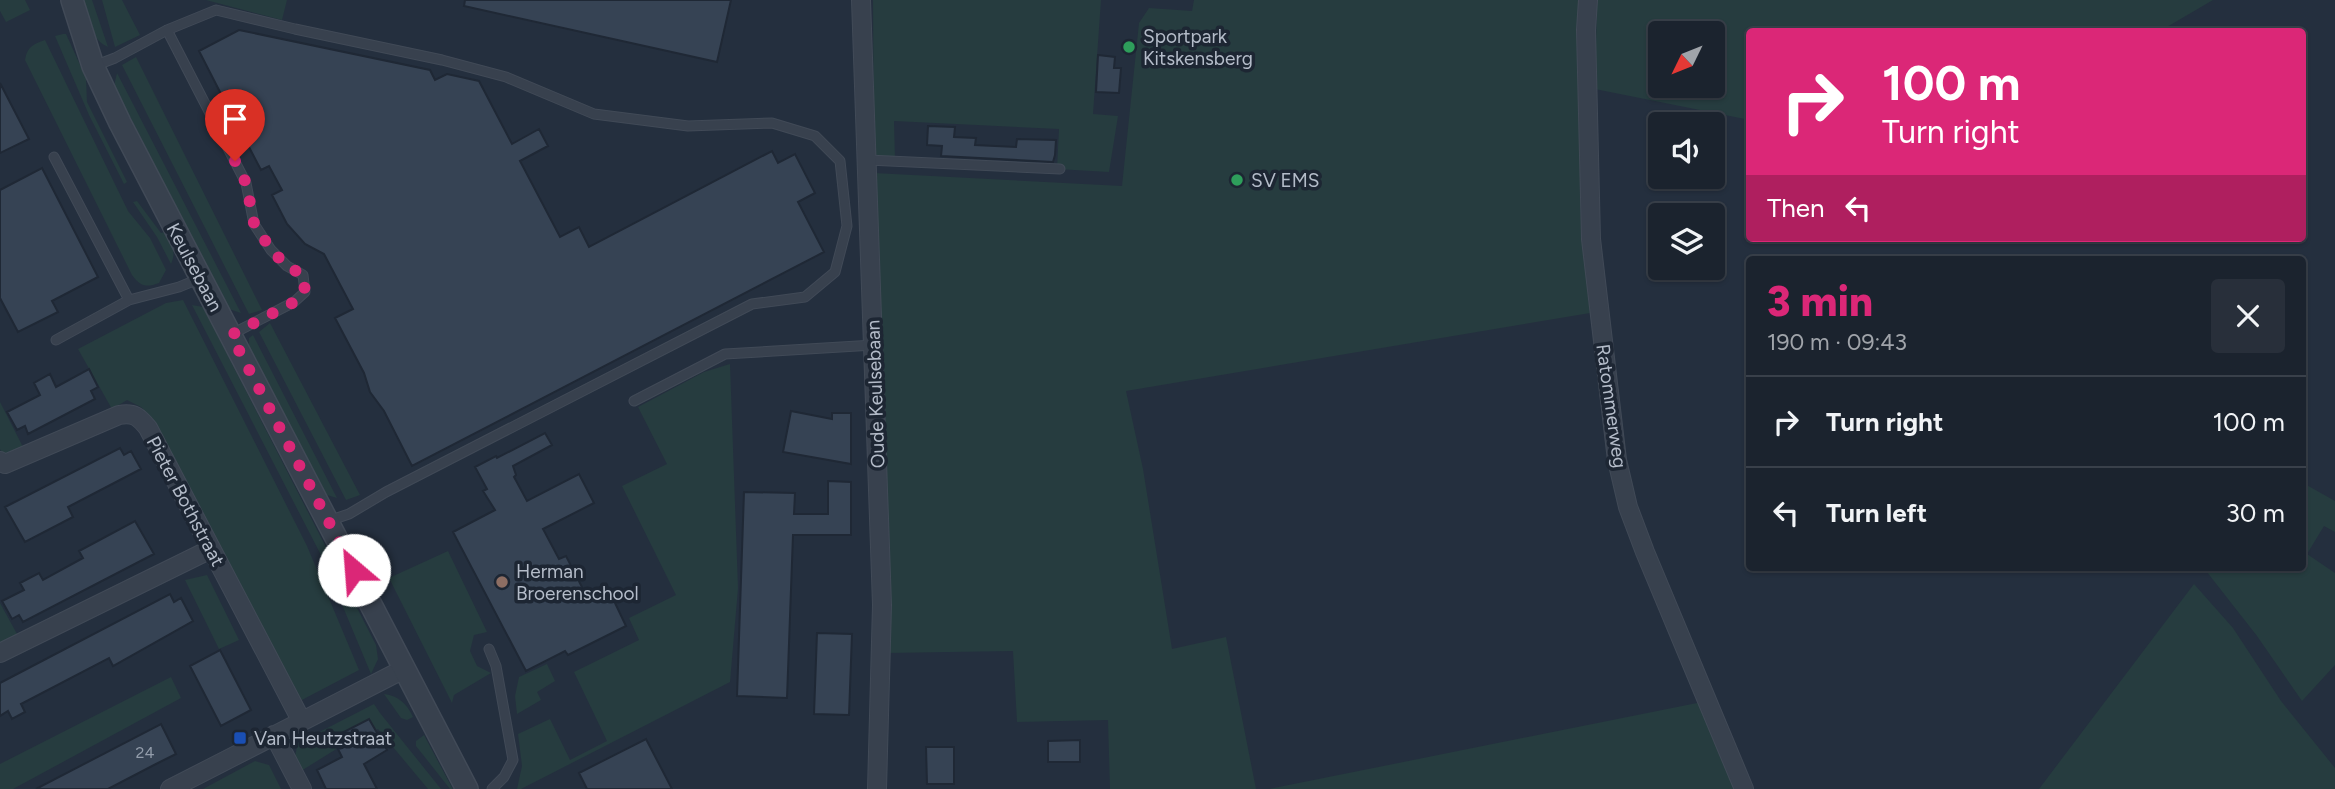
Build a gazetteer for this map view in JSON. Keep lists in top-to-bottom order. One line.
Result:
{"streets":{"street":["Keulsebaan","Oude Keulsebaan","Ratommerweg","Pieter Bothstraat"]},"places":{"other":["Sportpark Kitskensberg","SV EMS","Herman Broerenschool"],"transit":["Van Heutzstraat"]},"house_numbers":["24"],"north":"bottom left","page":{"turn":["100 m","Turn right"],"then":"Then","heading":["3 min","190 m · 09:43"],"list":[{"name":"Turn right","value":"100 m"},{"name":"Turn left","value":"30 m"}]}}
